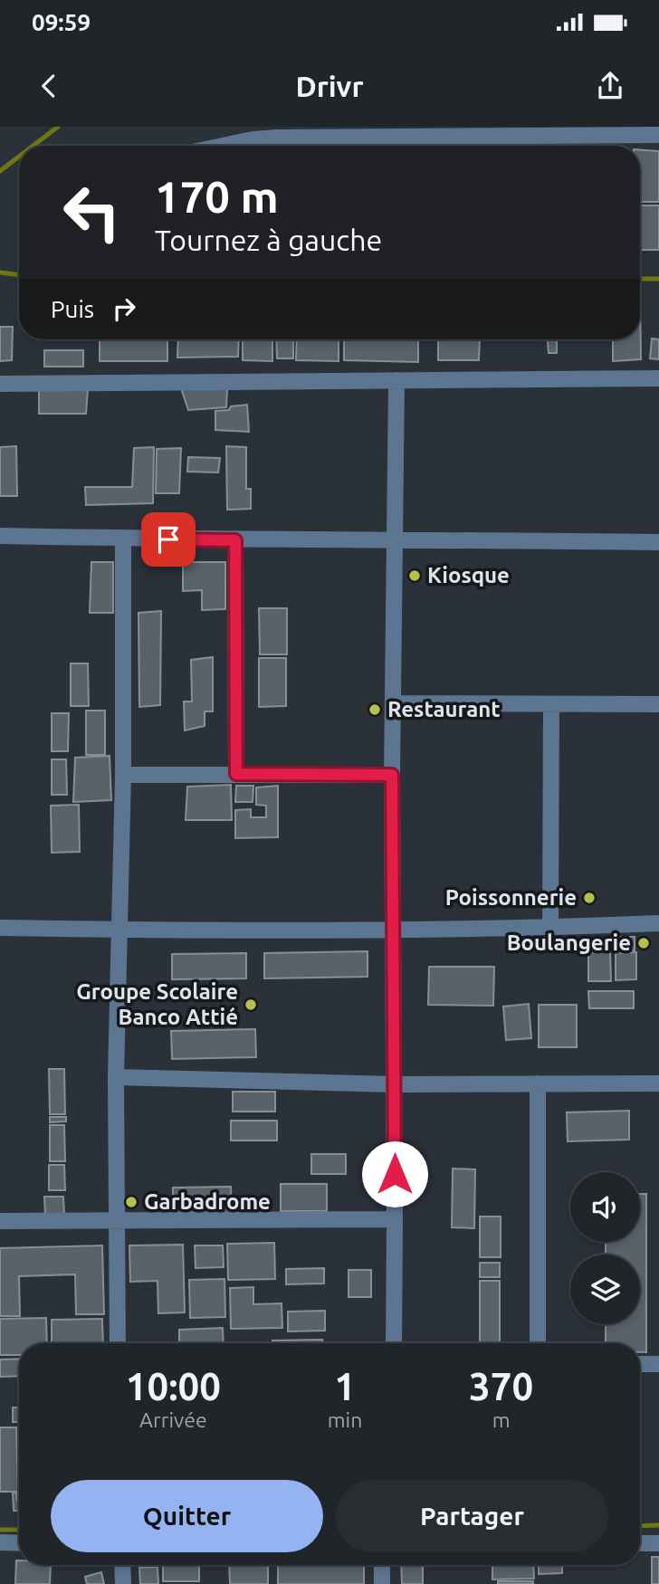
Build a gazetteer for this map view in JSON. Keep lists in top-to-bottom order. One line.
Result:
{"places":["Kiosque","Restaurant","Poissonnerie","Boulangerie","Groupe Scolaire Banco Attié","Garbadrome"],"page":{"status":"09:59","header":"Drivr","turn":["170 m","Tournez à gauche"],"then":"Puis","eta":["10:00","Arrivée","1","min","370","m"],"buttons":["Quitter","Partager"]}}
